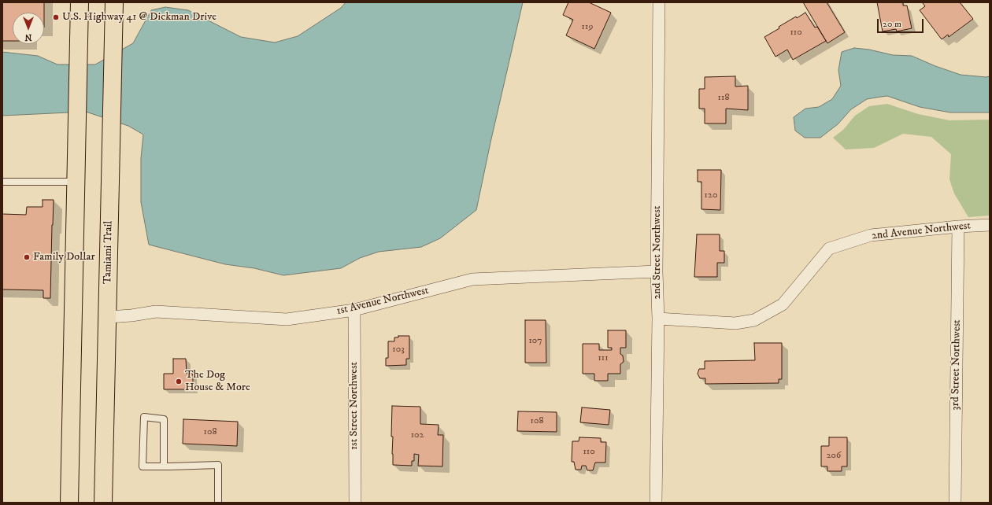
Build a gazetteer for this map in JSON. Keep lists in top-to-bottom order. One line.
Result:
{"streets":{"main road":["Tamiami Trail"],"street":["2nd Avenue Northwest","2nd Street Northwest","1st Avenue Northwest","3rd Street Northwest","1st Street Northwest"]},"crossings":[["2nd Avenue Northwest","2nd Street Northwest"],["2nd Avenue Northwest","3rd Street Northwest"],["Tamiami Trail","1st Avenue Northwest"],["2nd Street Northwest","1st Avenue Northwest"],["1st Avenue Northwest","1st Street Northwest"]],"places":["U.S. Highway 41 @ Dickman Drive","Family Dollar","The Dog House & More"],"house_numbers":["119","110","118","120","107","103","111","108","108","102","110","206"],"scale_bar":"20 m","north":"bottom"}
